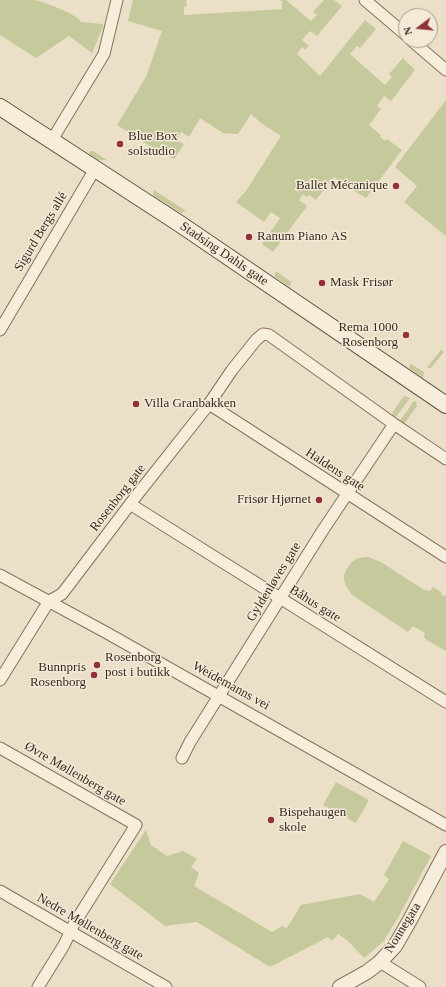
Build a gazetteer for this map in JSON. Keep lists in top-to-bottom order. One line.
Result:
{"streets":{"main road":["Stadsing Dahls gate"],"street":["Sigurd Bergs allé","Haldens gate","Rosenborg gate","Gyldenløves gate","Båhus gate","Weidemanns vei","Øvre Møllenberg gate","Nedre Møllenberg gate","Nonnegata"]},"crossings":[["Sigurd Bergs allé","Stadsing Dahls gate"],["Haldens gate","Rosenborg gate"],["Haldens gate","Gyldenløves gate"],["Rosenborg gate","Gyldenløves gate"],["Rosenborg gate","Båhus gate"],["Rosenborg gate","Weidemanns vei"],["Gyldenløves gate","Båhus gate"],["Gyldenløves gate","Weidemanns vei"],["Øvre Møllenberg gate","Nedre Møllenberg gate"]],"places":["Blue Box solstudio","Ballet Mécanique","Ranum Piano AS","Mask Frisør","Rema 1000 Rosenborg","Villa Granbakken","Frisør Hjørnet","Rosenborg post i butikk","Bunnpris Rosenborg","Bispehaugen skole"],"north":"left"}
